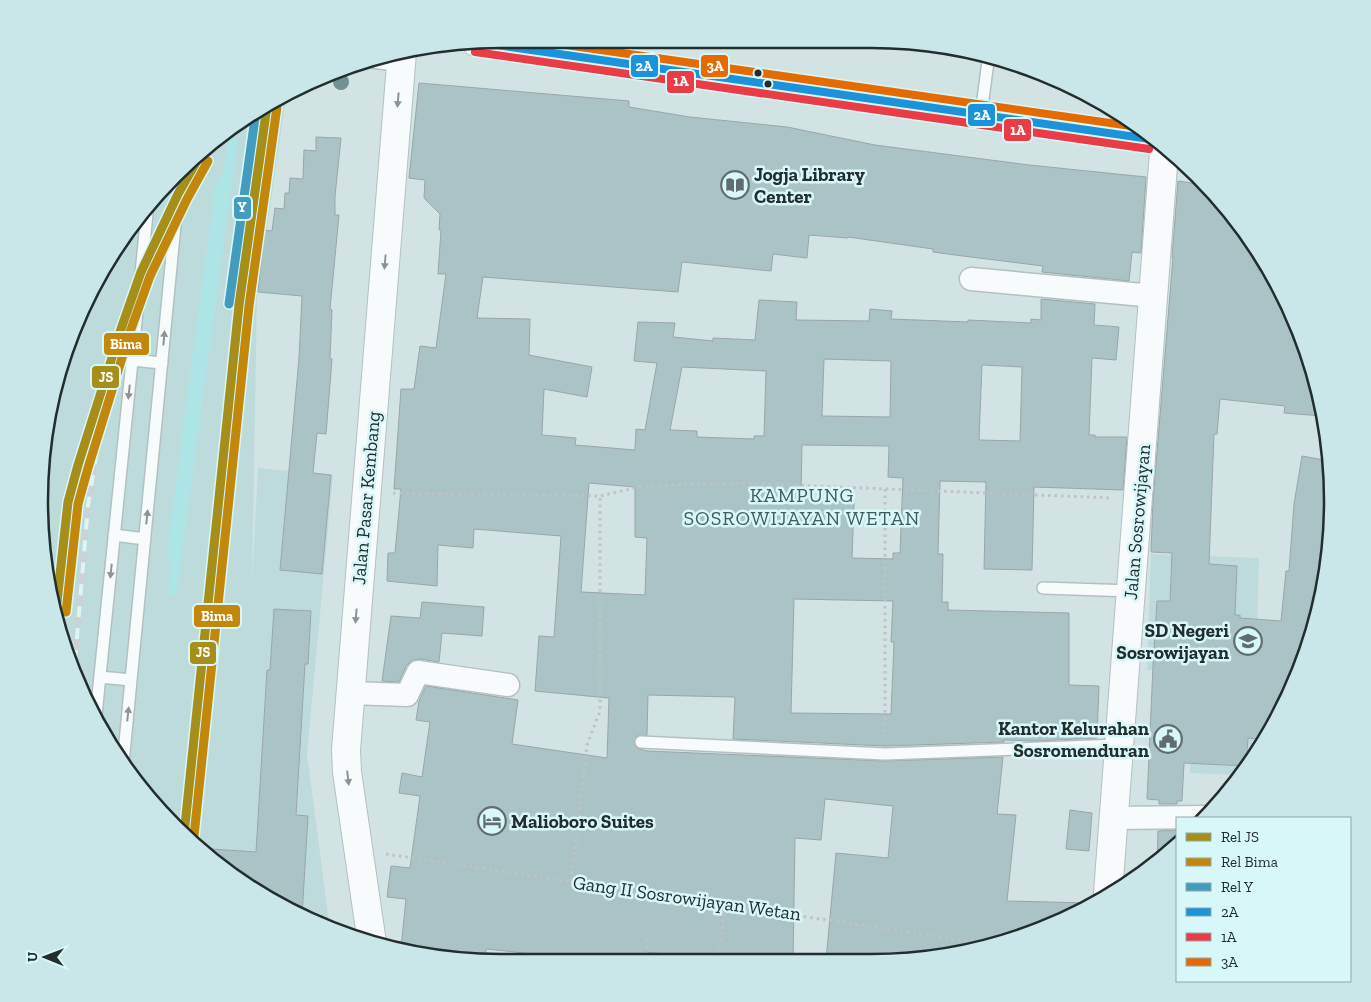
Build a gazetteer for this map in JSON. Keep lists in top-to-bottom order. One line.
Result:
{"streets":{"main road":["Jalan Pasar Kembang","Jalan Sosrowijayan"],"path":["Gang II Sosrowijayan Wetan"]},"one_way":["Jalan Pasar Kembang"],"districts":["KAMPUNG SOSROWIJAYAN WETAN"],"places":{"library":["Jogja Library Center"],"school or university":["SD Negeri Sosrowijayan"],"public building":["Kantor Kelurahan Sosromenduran"],"hotel":["Malioboro Suites"]},"lines":["transit line 2A","transit line 3A","transit line 1A","rail line Bima","rail line JS","rail line Y"],"legend":["Rel JS","Rel Bima","Rel Y","2A","1A","3A"],"north":"left"}
